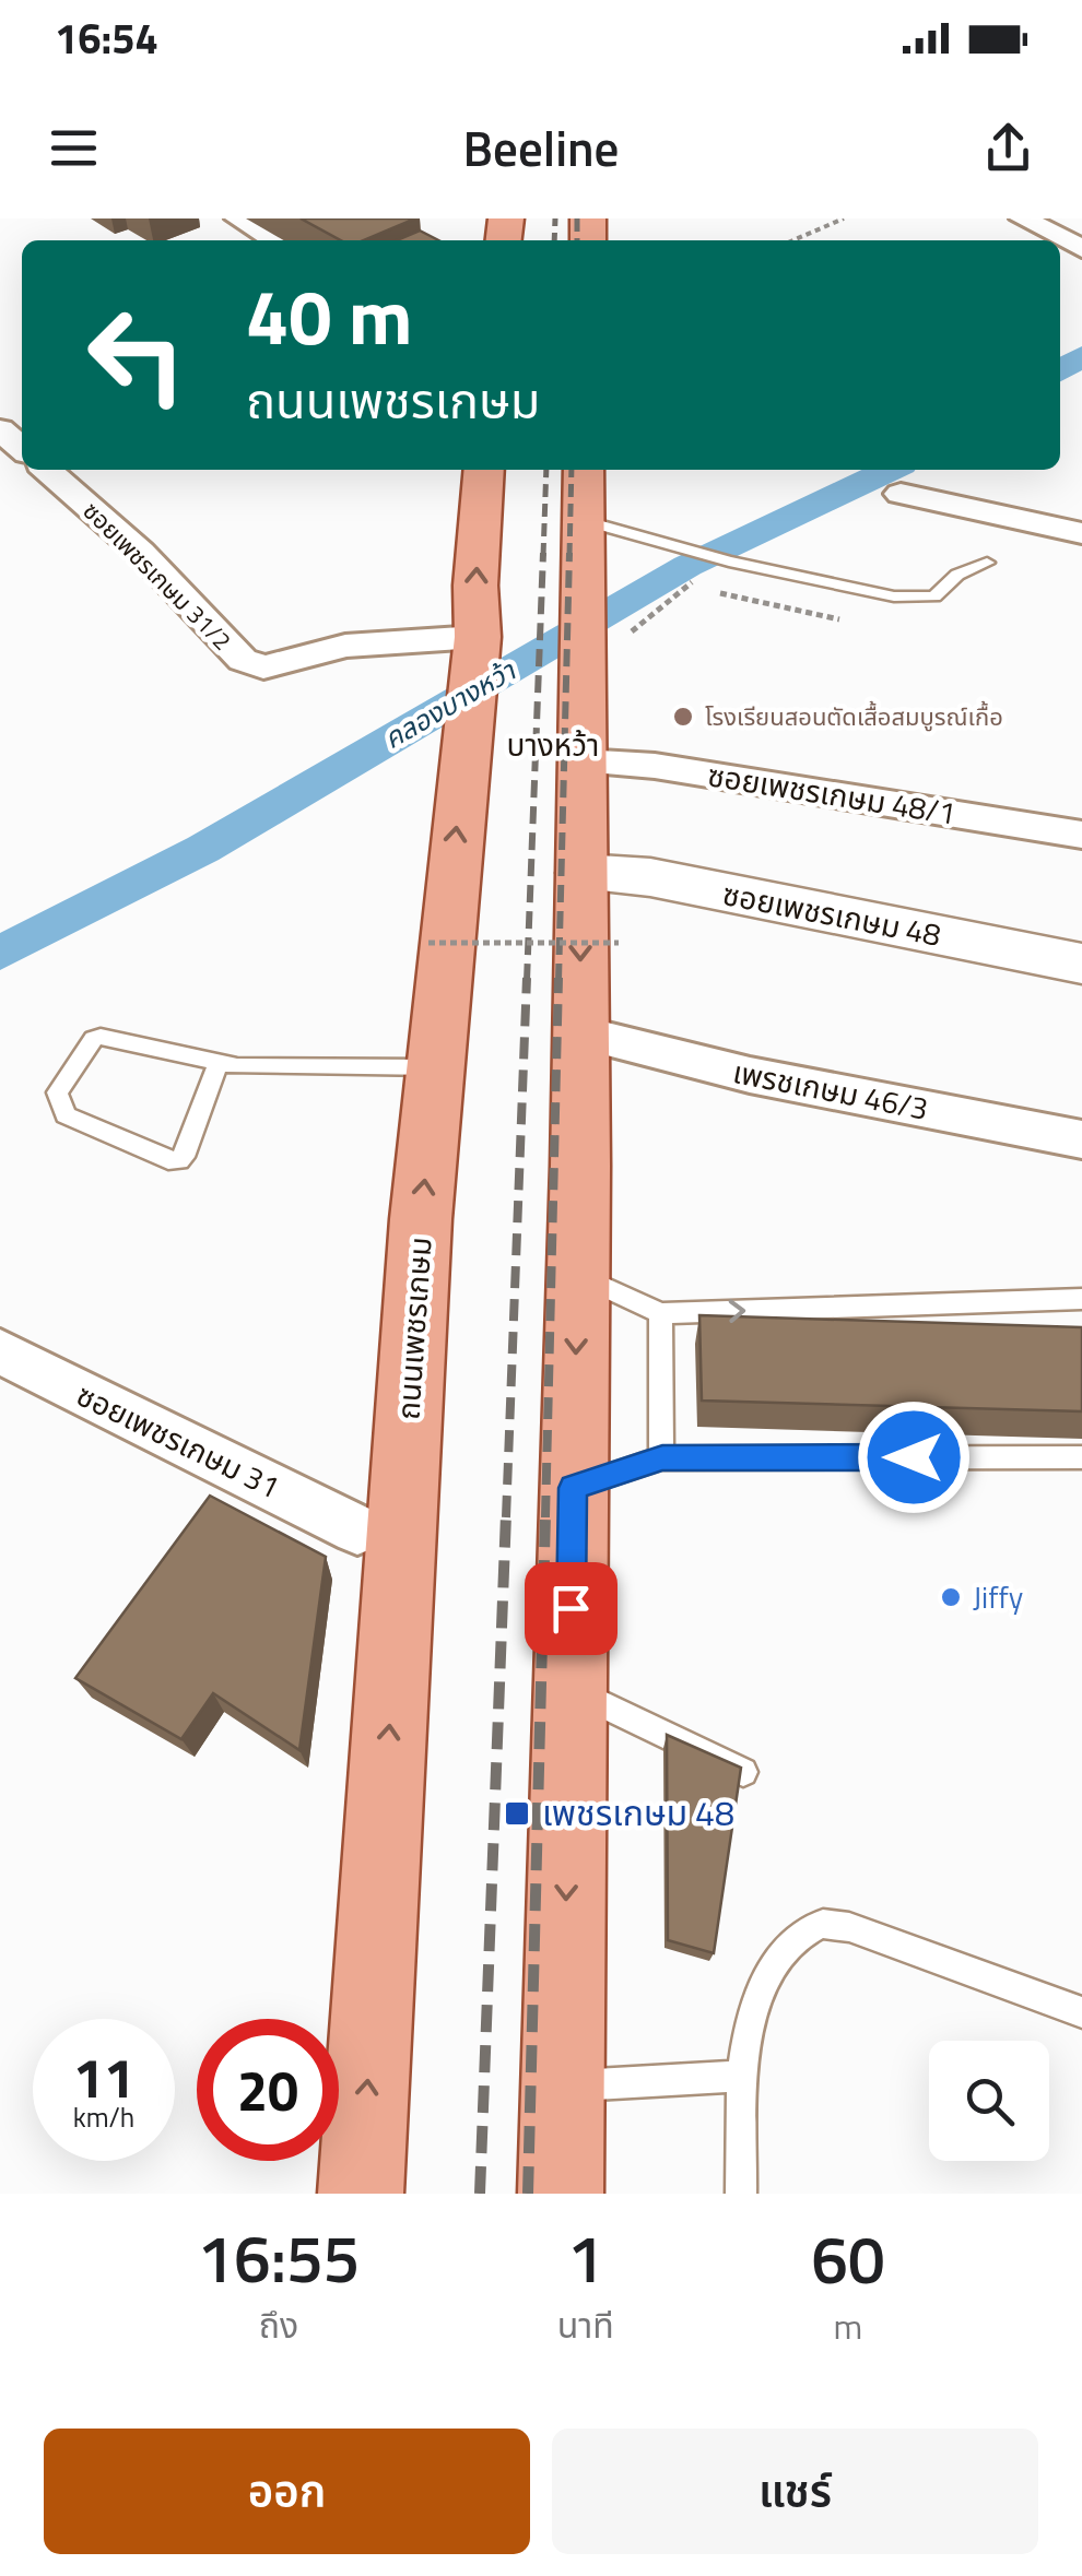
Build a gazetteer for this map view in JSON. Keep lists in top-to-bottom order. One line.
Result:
{"streets":{"main road":["ถนนเพชรเกษม"],"street":["ซอยเพชรเกษม 31/2","ซอยเพชรเกษม 48/1","ซอยเพชรเกษม 48","เพรชเกษม 46/3","ซอยเพชรเกษม 31"]},"crossings":[["ซอยเพชรเกษม 31/2","ถนนเพชรเกษม"]],"districts":["บางหว้า"],"water":["คลองบางหว้า"],"places":{"other":["โรงเรียนสอนตัดเสื้อสมบูรณ์เกื้อ","Jiffy"],"transit":["เพชรเกษม 48"]},"page":{"status":"16:54","header":"Beeline","turn":["40 m","ถนนเพชรเกษม"],"speed":"11 km/h","limit":"20","eta":["16:55","ถึง","1","นาที","60","m"],"buttons":["ออก","แชร์"]}}
